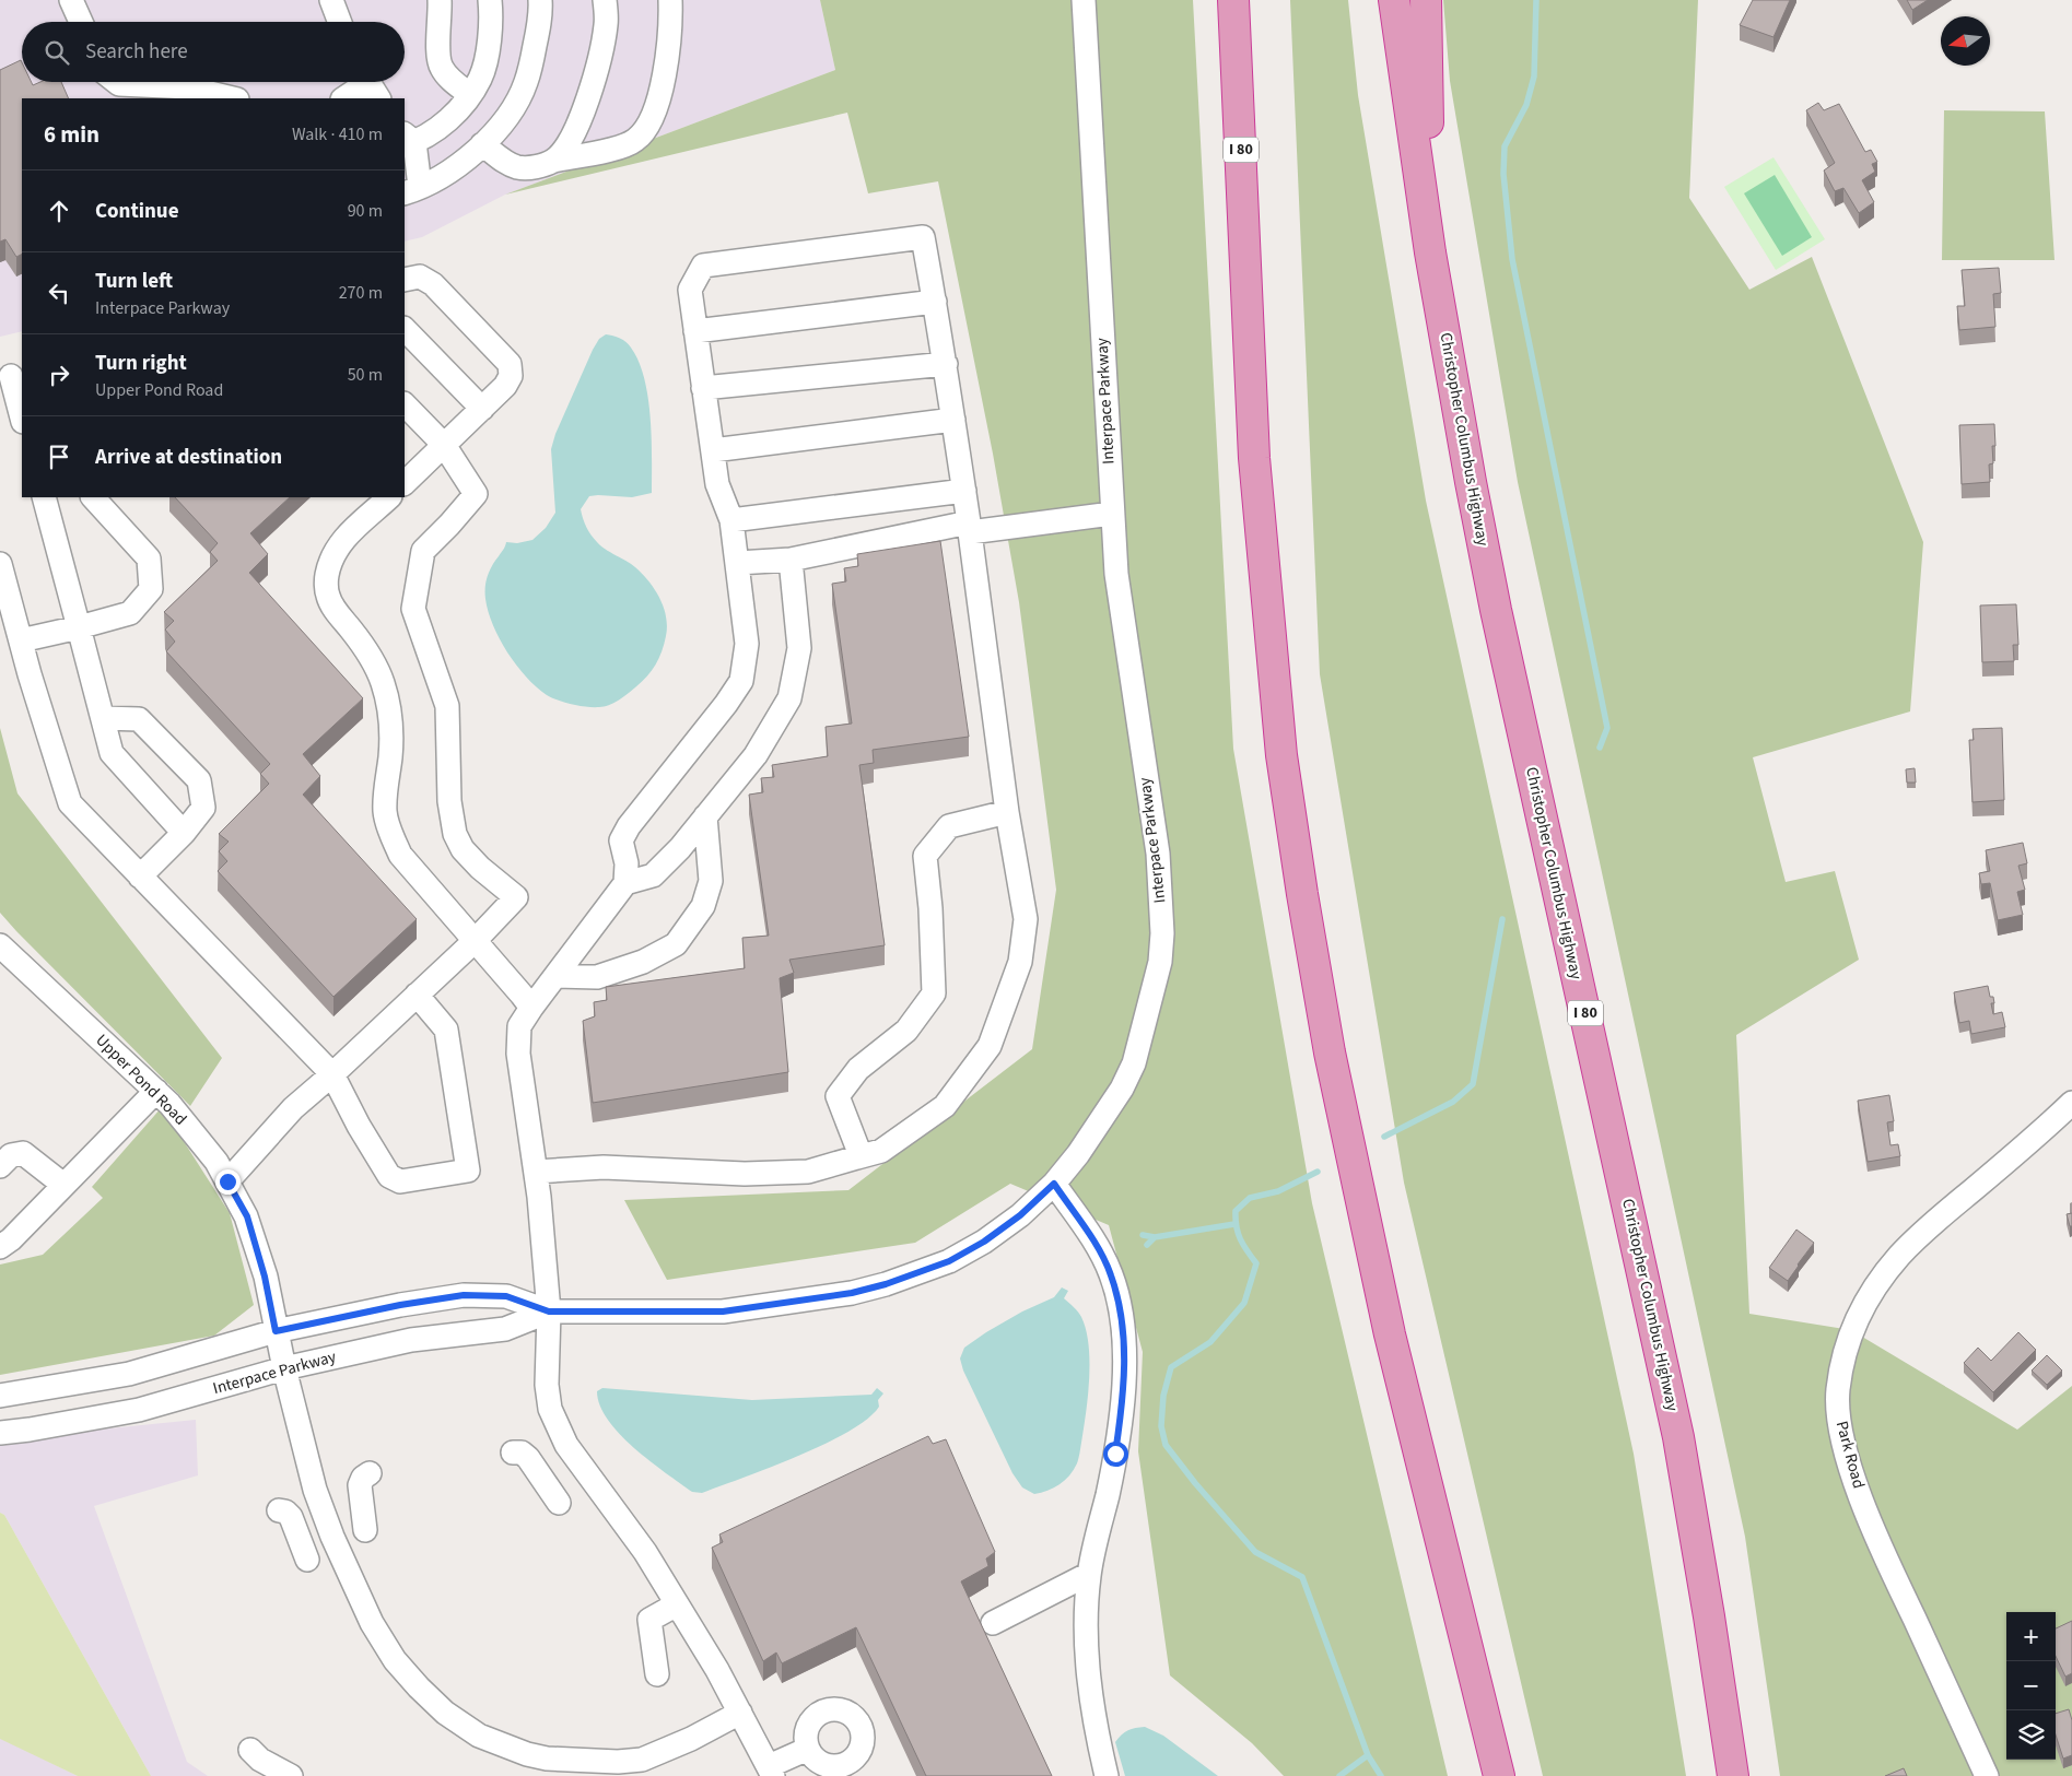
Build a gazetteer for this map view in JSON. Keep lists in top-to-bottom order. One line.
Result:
{"streets":{"highway":["I 80","Christopher Columbus Highway"],"street":["Interpace Parkway","Upper Pond Road","Park Road"]},"crossings":[["Interpace Parkway","Upper Pond Road"]],"north":"left","page":{"search":"Search here","heading":["6 min","Walk · 410 m"],"list":[["Continue","90 m"],["Turn left","Interpace Parkway","270 m"],["Turn right","Upper Pond Road","50 m"],"Arrive at destination"],"map_buttons":["+","−"]}}
